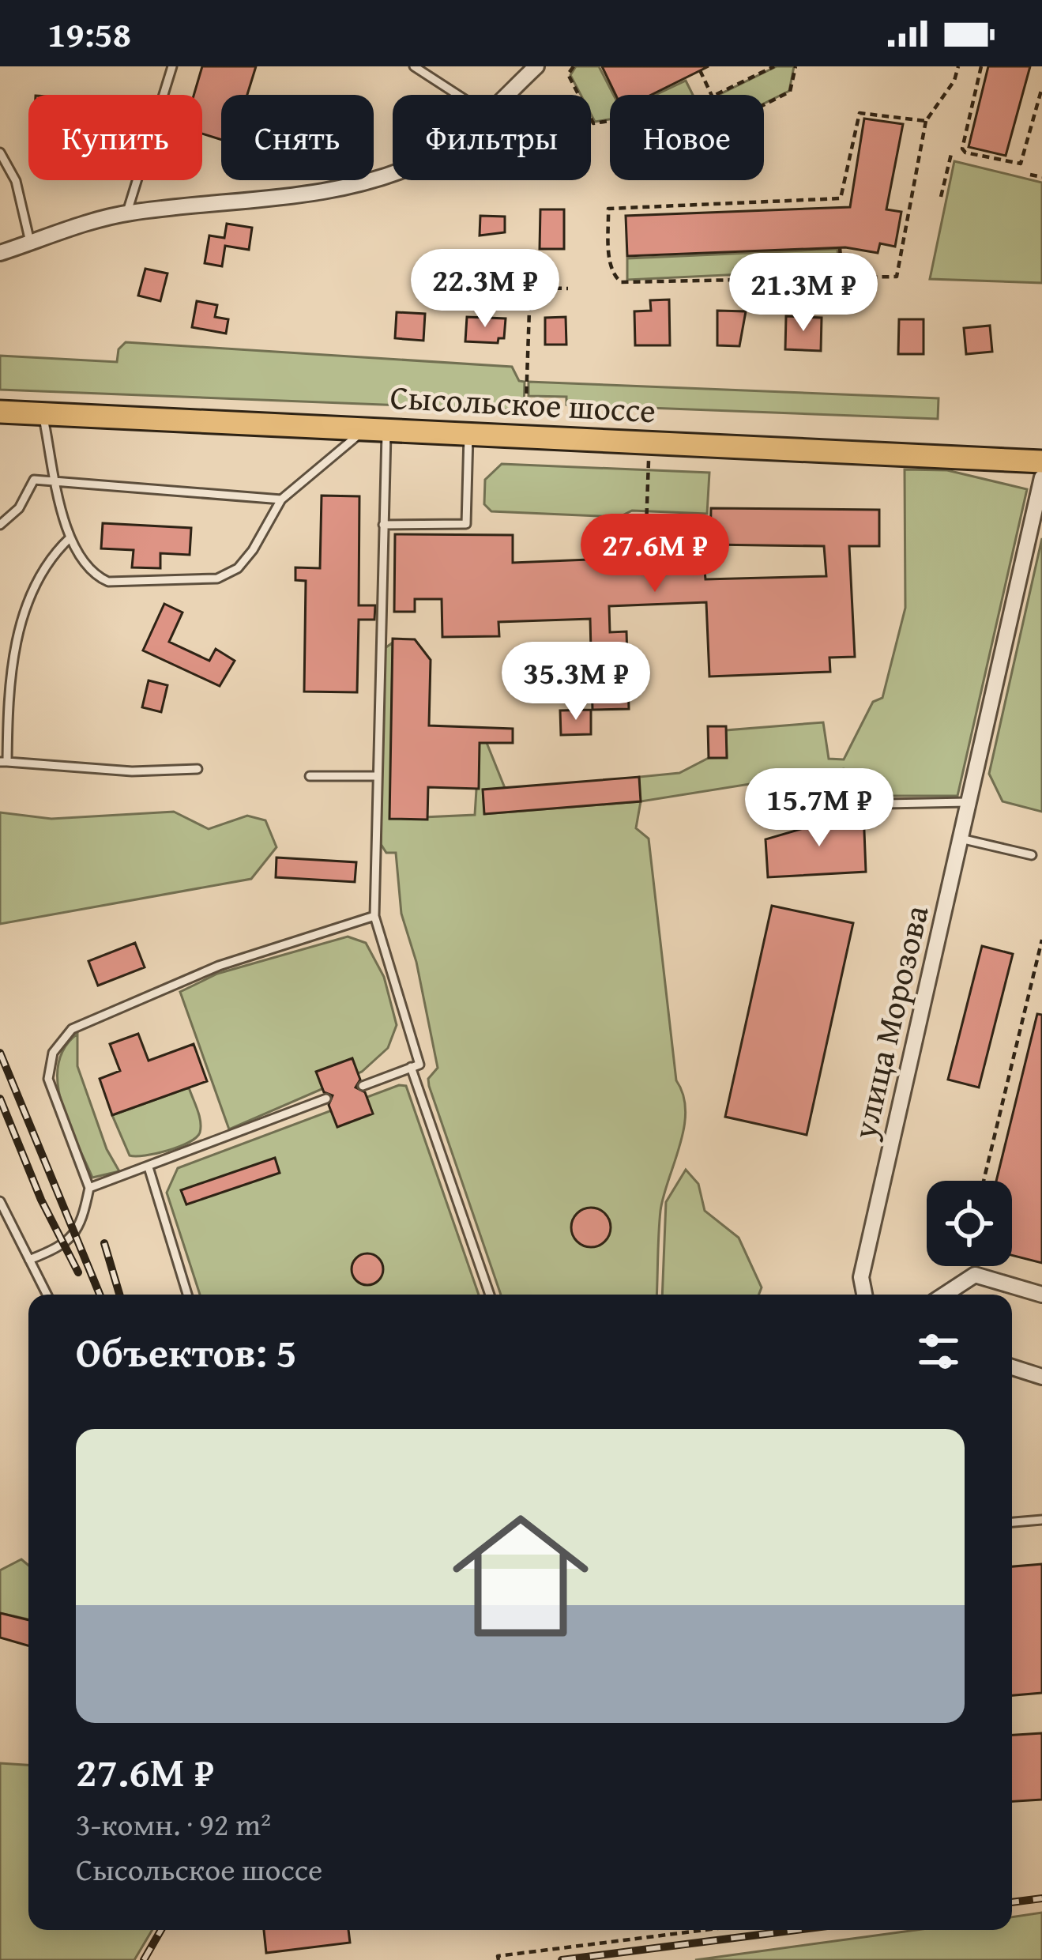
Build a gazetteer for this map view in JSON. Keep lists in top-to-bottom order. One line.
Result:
{"streets":{"main road":["Сысольское шоссе"],"street":["улица Морозова"]},"page":{"status":"19:58","chip":["Купить","Снять","Фильтры","Новое"],"price":["22.3M ₽","21.3M ₽","27.6M ₽","35.3M ₽","15.7M ₽"],"heading":"Объектов: 5","list":[{"name":"27.6M ₽","note":"3-комн. · 92 m² · Сысольское шоссе"}]}}
